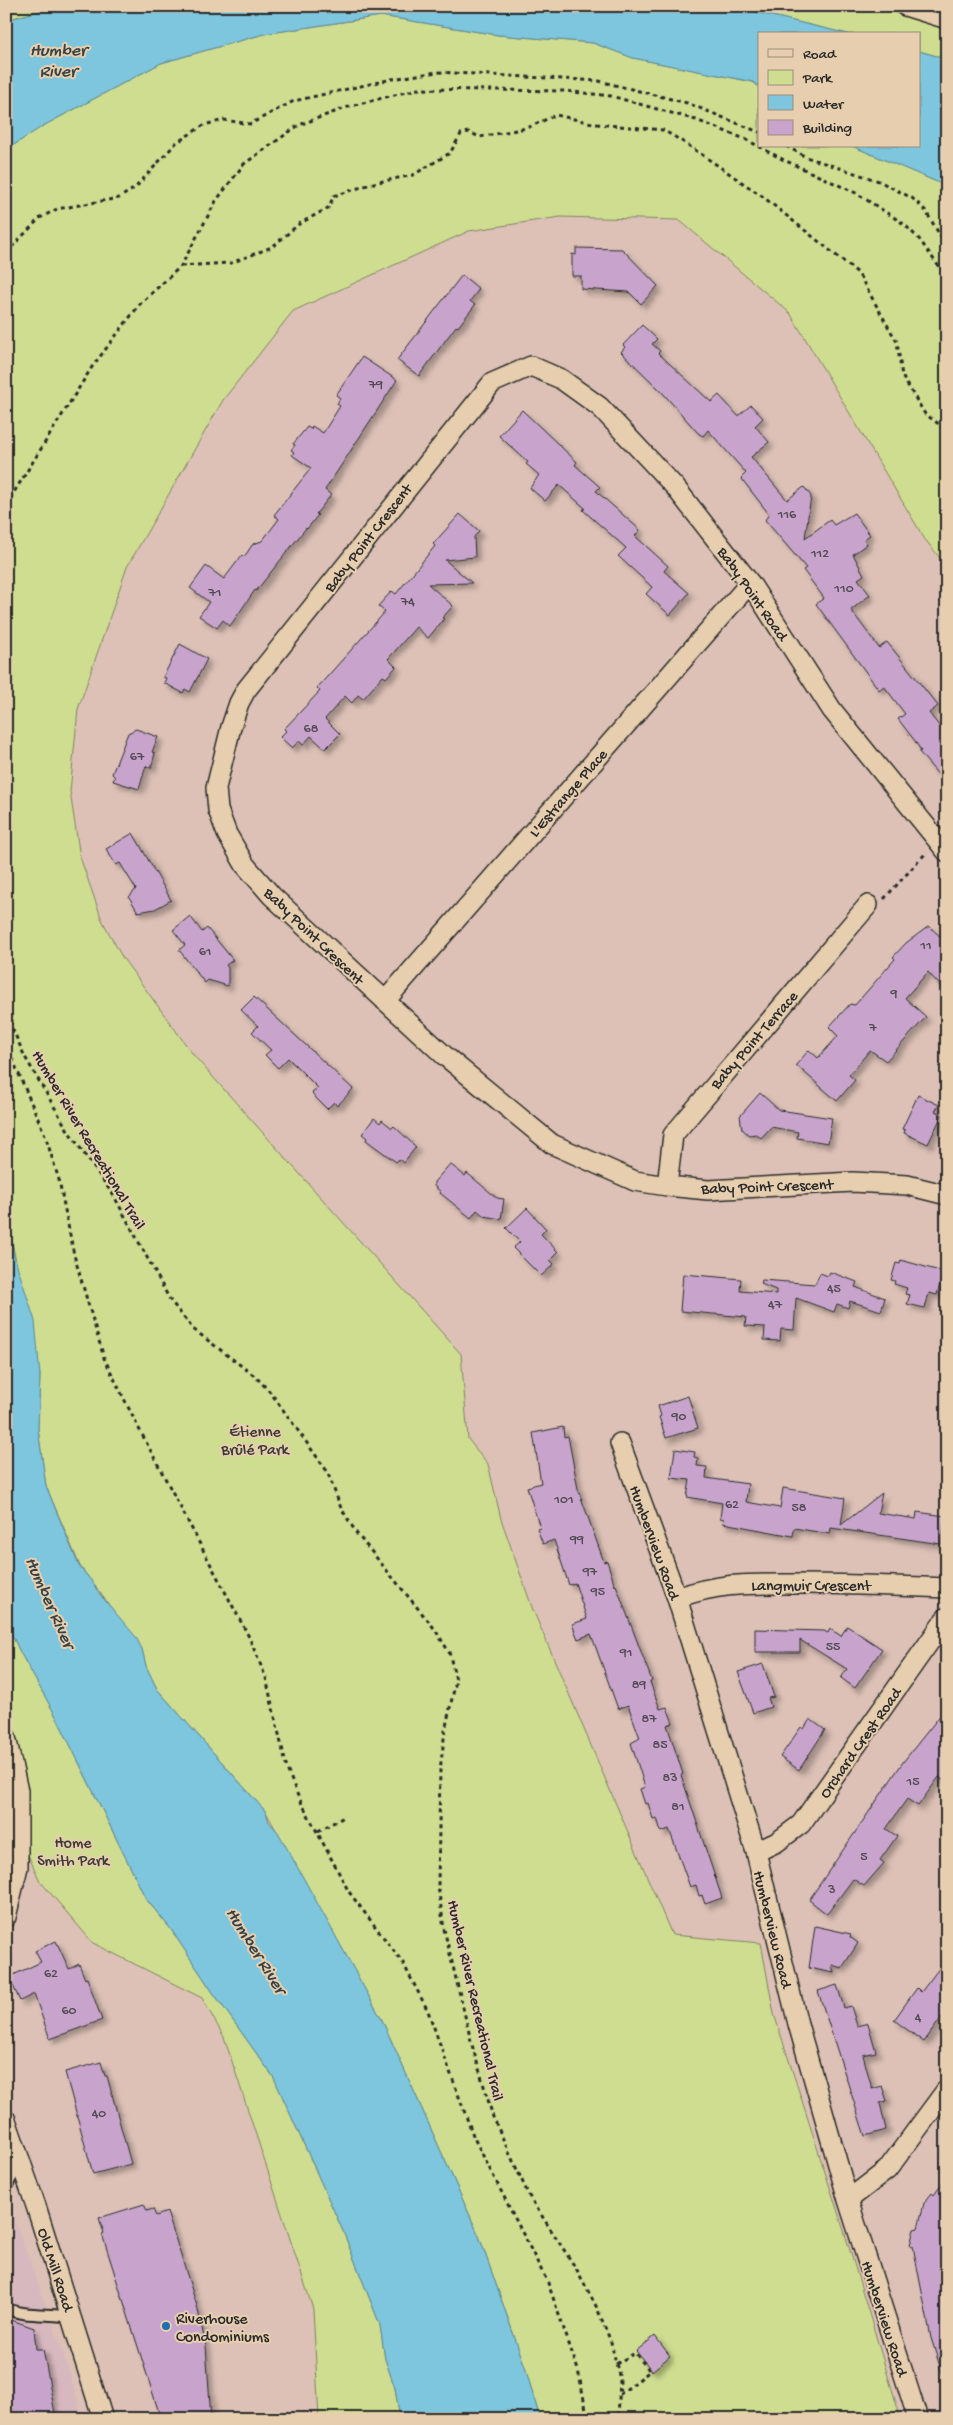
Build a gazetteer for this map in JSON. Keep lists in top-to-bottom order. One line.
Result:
{"streets":{"street":["Baby Point Crescent","Baby Point Road","L'Estrange Place","Baby Point Terrace","Humberview Road","Langmuir Crescent","Orchard Crest Road","Old Mill Road"],"path":["Humber River Recreational Trail"]},"crossings":[["Baby Point Crescent","Baby Point Road"],["Baby Point Crescent","L'Estrange Place"],["Baby Point Crescent","Baby Point Terrace"],["Baby Point Road","L'Estrange Place"],["Humberview Road","Langmuir Crescent"],["Humberview Road","Orchard Crest Road"]],"water":["Humber River"],"parks":["Étienne Brûlé Park","Home Smith Park"],"places":["Riverhouse Condominiums"],"house_numbers":["79","116","112","110","71","74","68","67","11","61","9","7","45","47","90","101","62","58","99","97","95","55","91","89","87","85","83","15","81","5","3","62","60","4","40"],"legend":["Road","Park","Water","Building"]}
